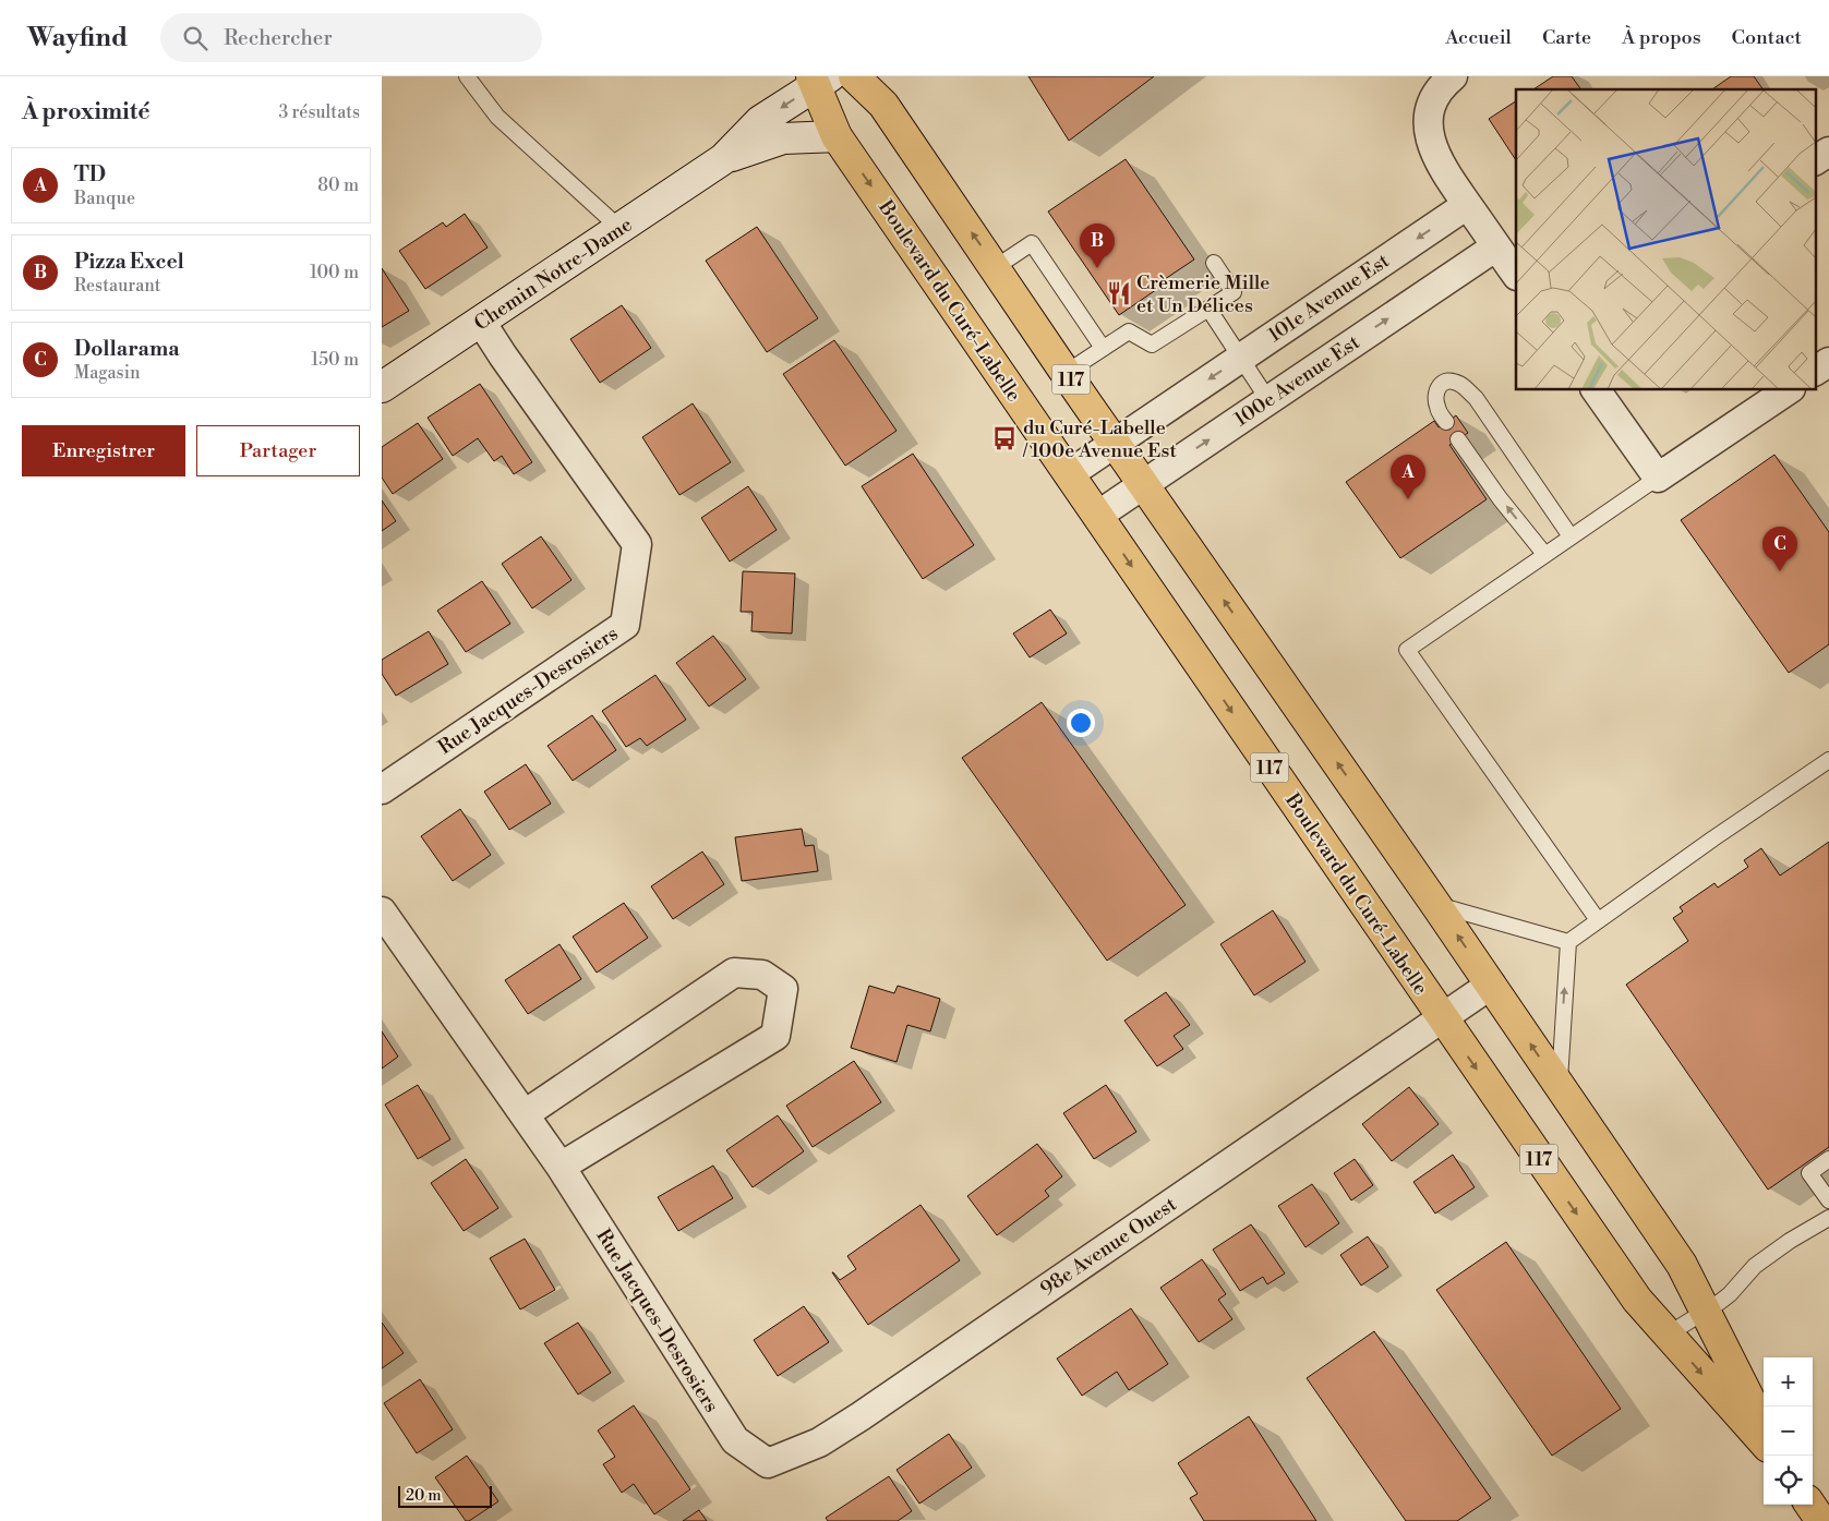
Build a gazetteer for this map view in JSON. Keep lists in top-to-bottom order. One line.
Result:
{"streets":{"main road":["Boulevard du Curé-Labelle","117"],"street":["Chemin Notre-Dame","101e Avenue Est","100e Avenue Est","Rue Jacques-Desrosiers","98e Avenue Ouest"]},"crossings":[["Chemin Notre-Dame","Boulevard du Curé-Labelle"],["Chemin Notre-Dame","Rue Jacques-Desrosiers"],["101e Avenue Est","Boulevard du Curé-Labelle"],["101e Avenue Est","117"],["Boulevard du Curé-Labelle","100e Avenue Est"],["Boulevard du Curé-Labelle","98e Avenue Ouest"],["117","100e Avenue Est"],["Rue Jacques-Desrosiers","98e Avenue Ouest"]],"one_way":["101e Avenue Est","100e Avenue Est"],"places":{"restaurant":["Crèmerie Mille et Un Délices"],"bus stop":["du Curé-Labelle / 100e Avenue Est"]},"scale_bar":"20 m","page":{"header":"Wayfind","search":"Rechercher","nav":["Accueil","Carte","À propos","Contact"],"heading":["À proximité","3 résultats"],"list":[{"mark":"A","name":"TD","note":"Banque","value":"80 m"},{"mark":"B","name":"Pizza Excel","note":"Restaurant","value":"100 m"},{"mark":"C","name":"Dollarama","note":"Magasin","value":"150 m"}],"pins":["B","A","C"],"buttons":["Enregistrer","Partager"],"map_buttons":["+","−"],"scale":"20 m"}}
